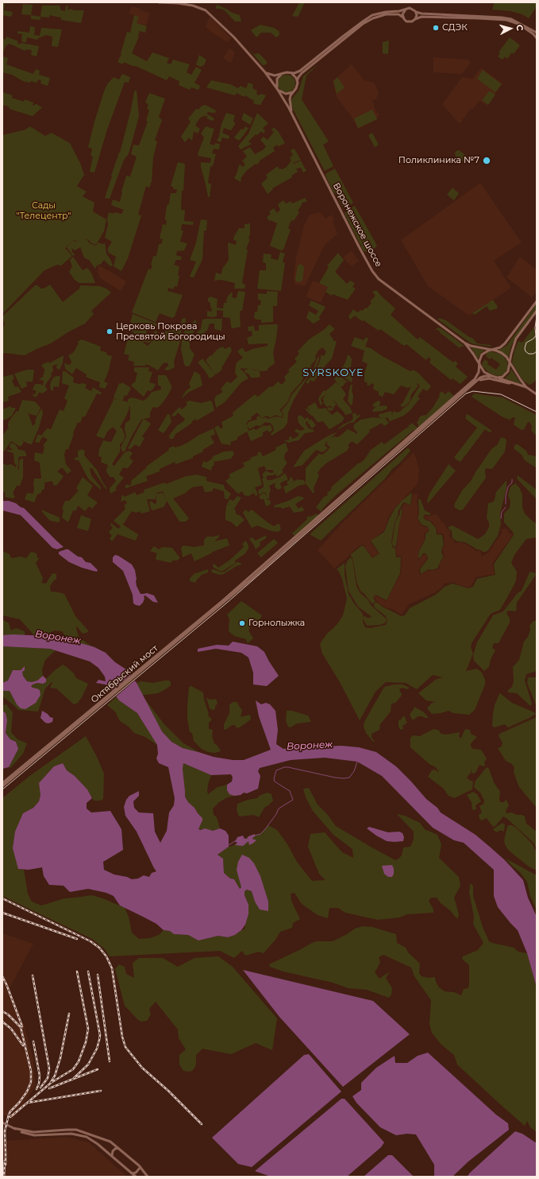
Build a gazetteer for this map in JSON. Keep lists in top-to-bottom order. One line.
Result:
{"streets":{"main road":["Воронежское шоссе","Октябрьский мост"]},"districts":["SYRSKOYE"],"water":["Воронеж"],"parks":["Сады \"Телецентр\""],"places":["СДЭК","Поликлиника №7","Церковь Покрова Пресвятой Богородицы","Горнолыжка"],"north":"right"}
